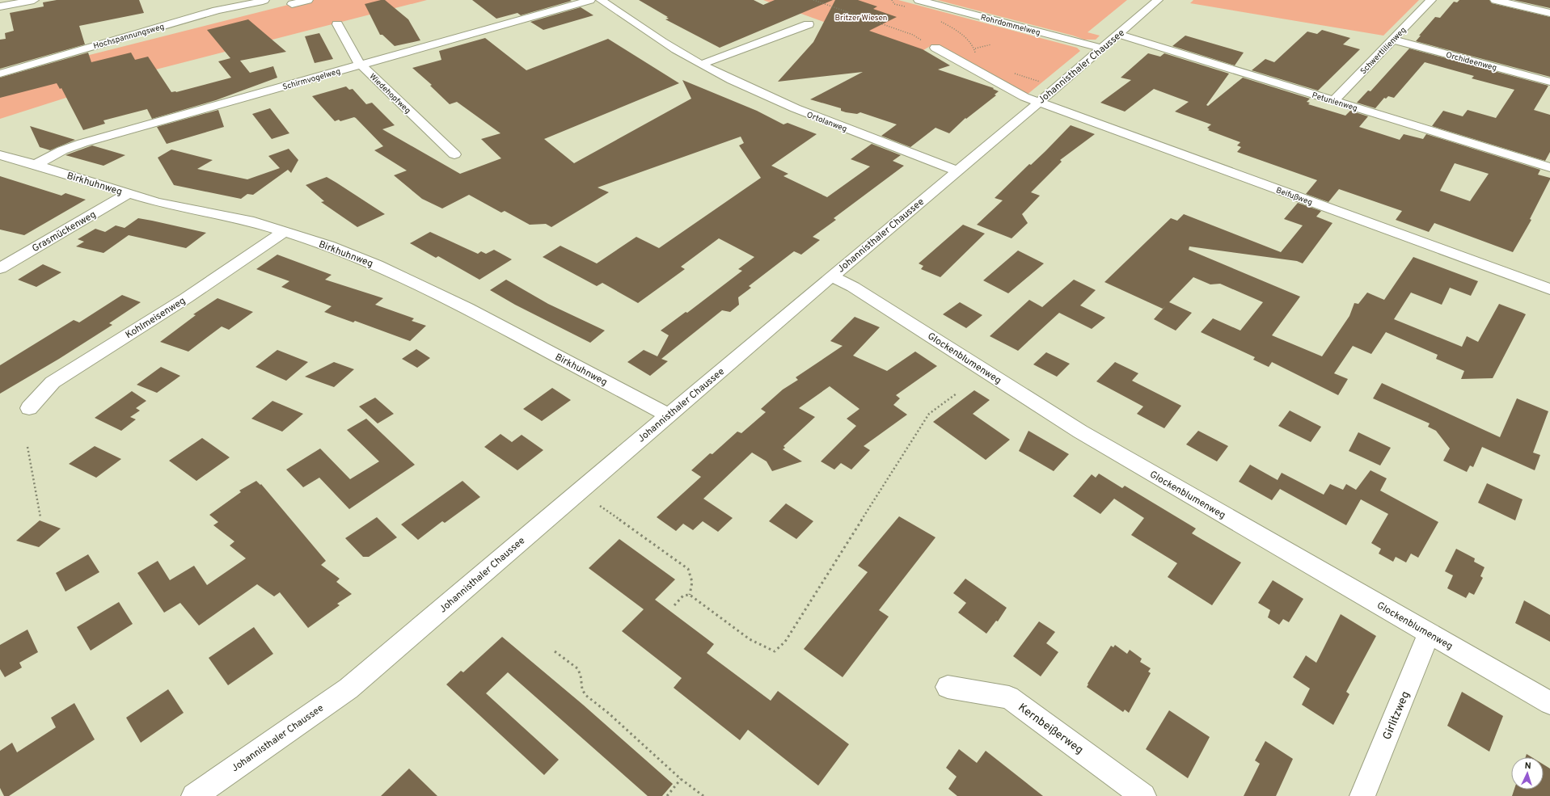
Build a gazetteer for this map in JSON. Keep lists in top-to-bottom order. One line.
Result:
{"streets":{"street":["Rohrdommelweg","Hochspannungsweg","Schwertlilienweg","Orchideenweg","Johannisthaler Chaussee","Schirmvogelweg","Wiedehopfweg","Petunienweg","Ortolanweg","Birkhuhnweg","Beifußweg","Grasmückenweg","Kohlmeisenweg","Glockenblumenweg","Girlitzweg","Kernbeißerweg"]},"crossings":[["Rohrdommelweg","Johannisthaler Chaussee"],["Schwertlilienweg","Orchideenweg"],["Schwertlilienweg","Petunienweg"],["Johannisthaler Chaussee","Petunienweg"],["Johannisthaler Chaussee","Ortolanweg"],["Johannisthaler Chaussee","Birkhuhnweg"],["Johannisthaler Chaussee","Beifußweg"],["Johannisthaler Chaussee","Glockenblumenweg"],["Schirmvogelweg","Wiedehopfweg"],["Schirmvogelweg","Ortolanweg"],["Schirmvogelweg","Birkhuhnweg"],["Birkhuhnweg","Grasmückenweg"],["Birkhuhnweg","Kohlmeisenweg"],["Glockenblumenweg","Girlitzweg"]],"parks":["Britzer Wiesen"],"north":"top"}
